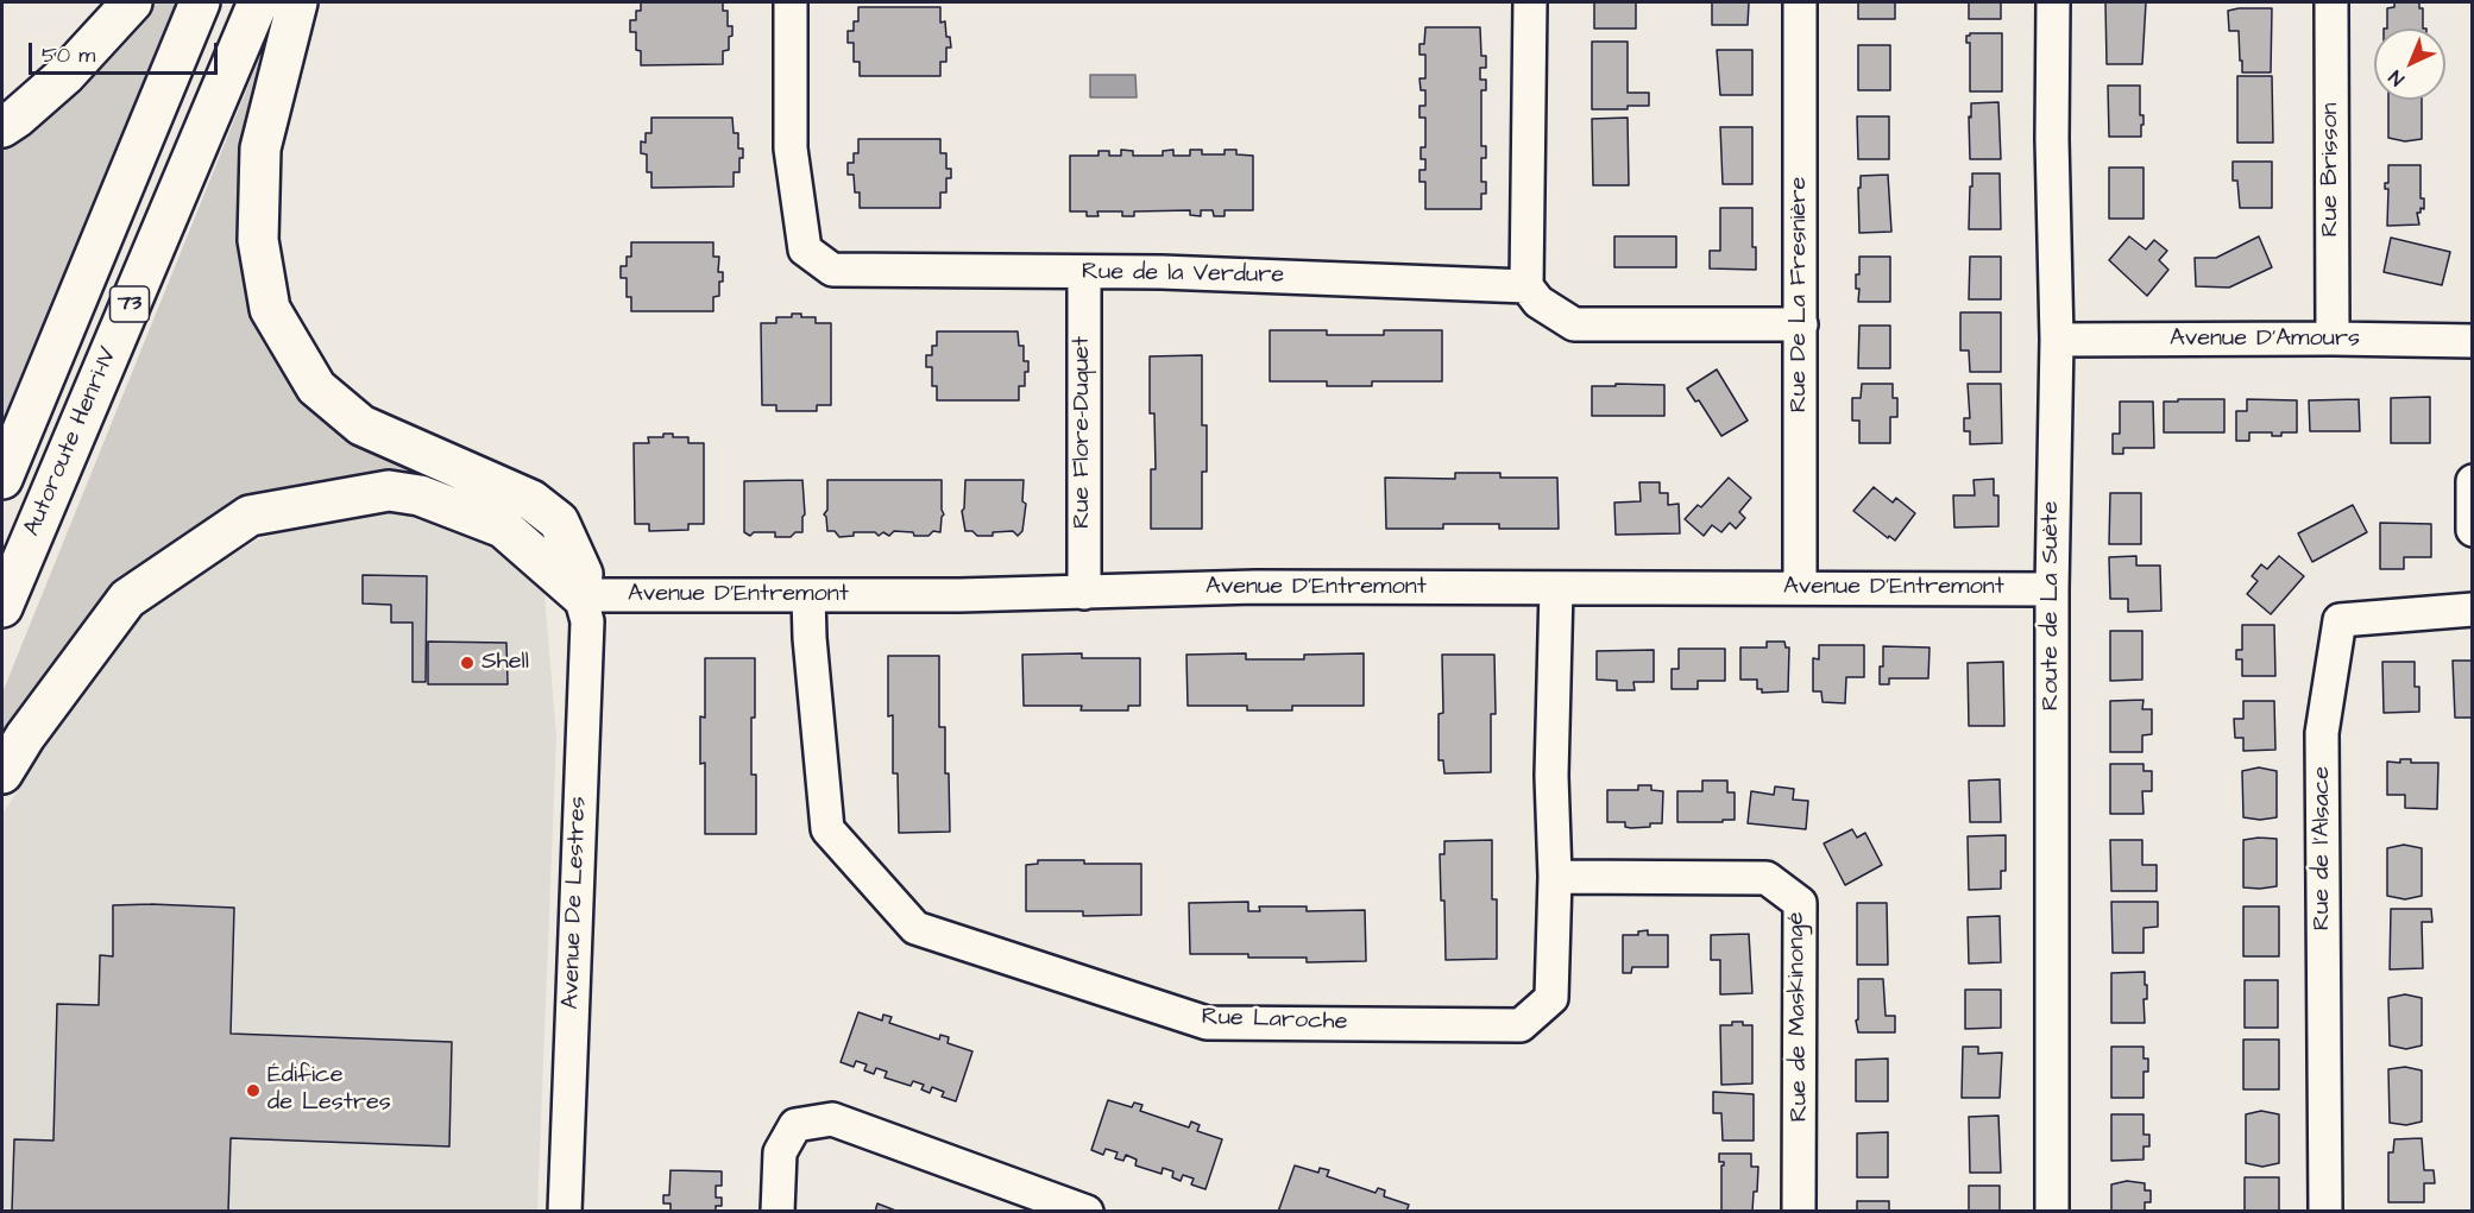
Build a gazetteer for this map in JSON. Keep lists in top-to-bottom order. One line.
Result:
{"streets":{"highway":["73","Autoroute Henri-IV"],"street":["Rue Brisson","Rue de la Verdure","Rue De La Fresnière","Avenue D'Amours","Rue Flore-Duquet","Avenue D'Entremont","Route de La Suète","Rue de l'Alsace","Avenue De Lestres","Rue de Maskinongé","Rue Laroche"]},"crossings":[["Rue Brisson","Avenue D'Amours"],["Rue de la Verdure","Rue Flore-Duquet"],["Rue De La Fresnière","Avenue D'Entremont"],["Avenue D'Amours","Route de La Suète"],["Rue Flore-Duquet","Avenue D'Entremont"],["Avenue D'Entremont","Route de La Suète"],["Avenue D'Entremont","Avenue De Lestres"],["Avenue D'Entremont","Rue Laroche"],["Rue de Maskinongé","Rue Laroche"]],"places":["Shell","Édifice de Lestres"],"scale_bar":"50 m","north":"bottom left"}
